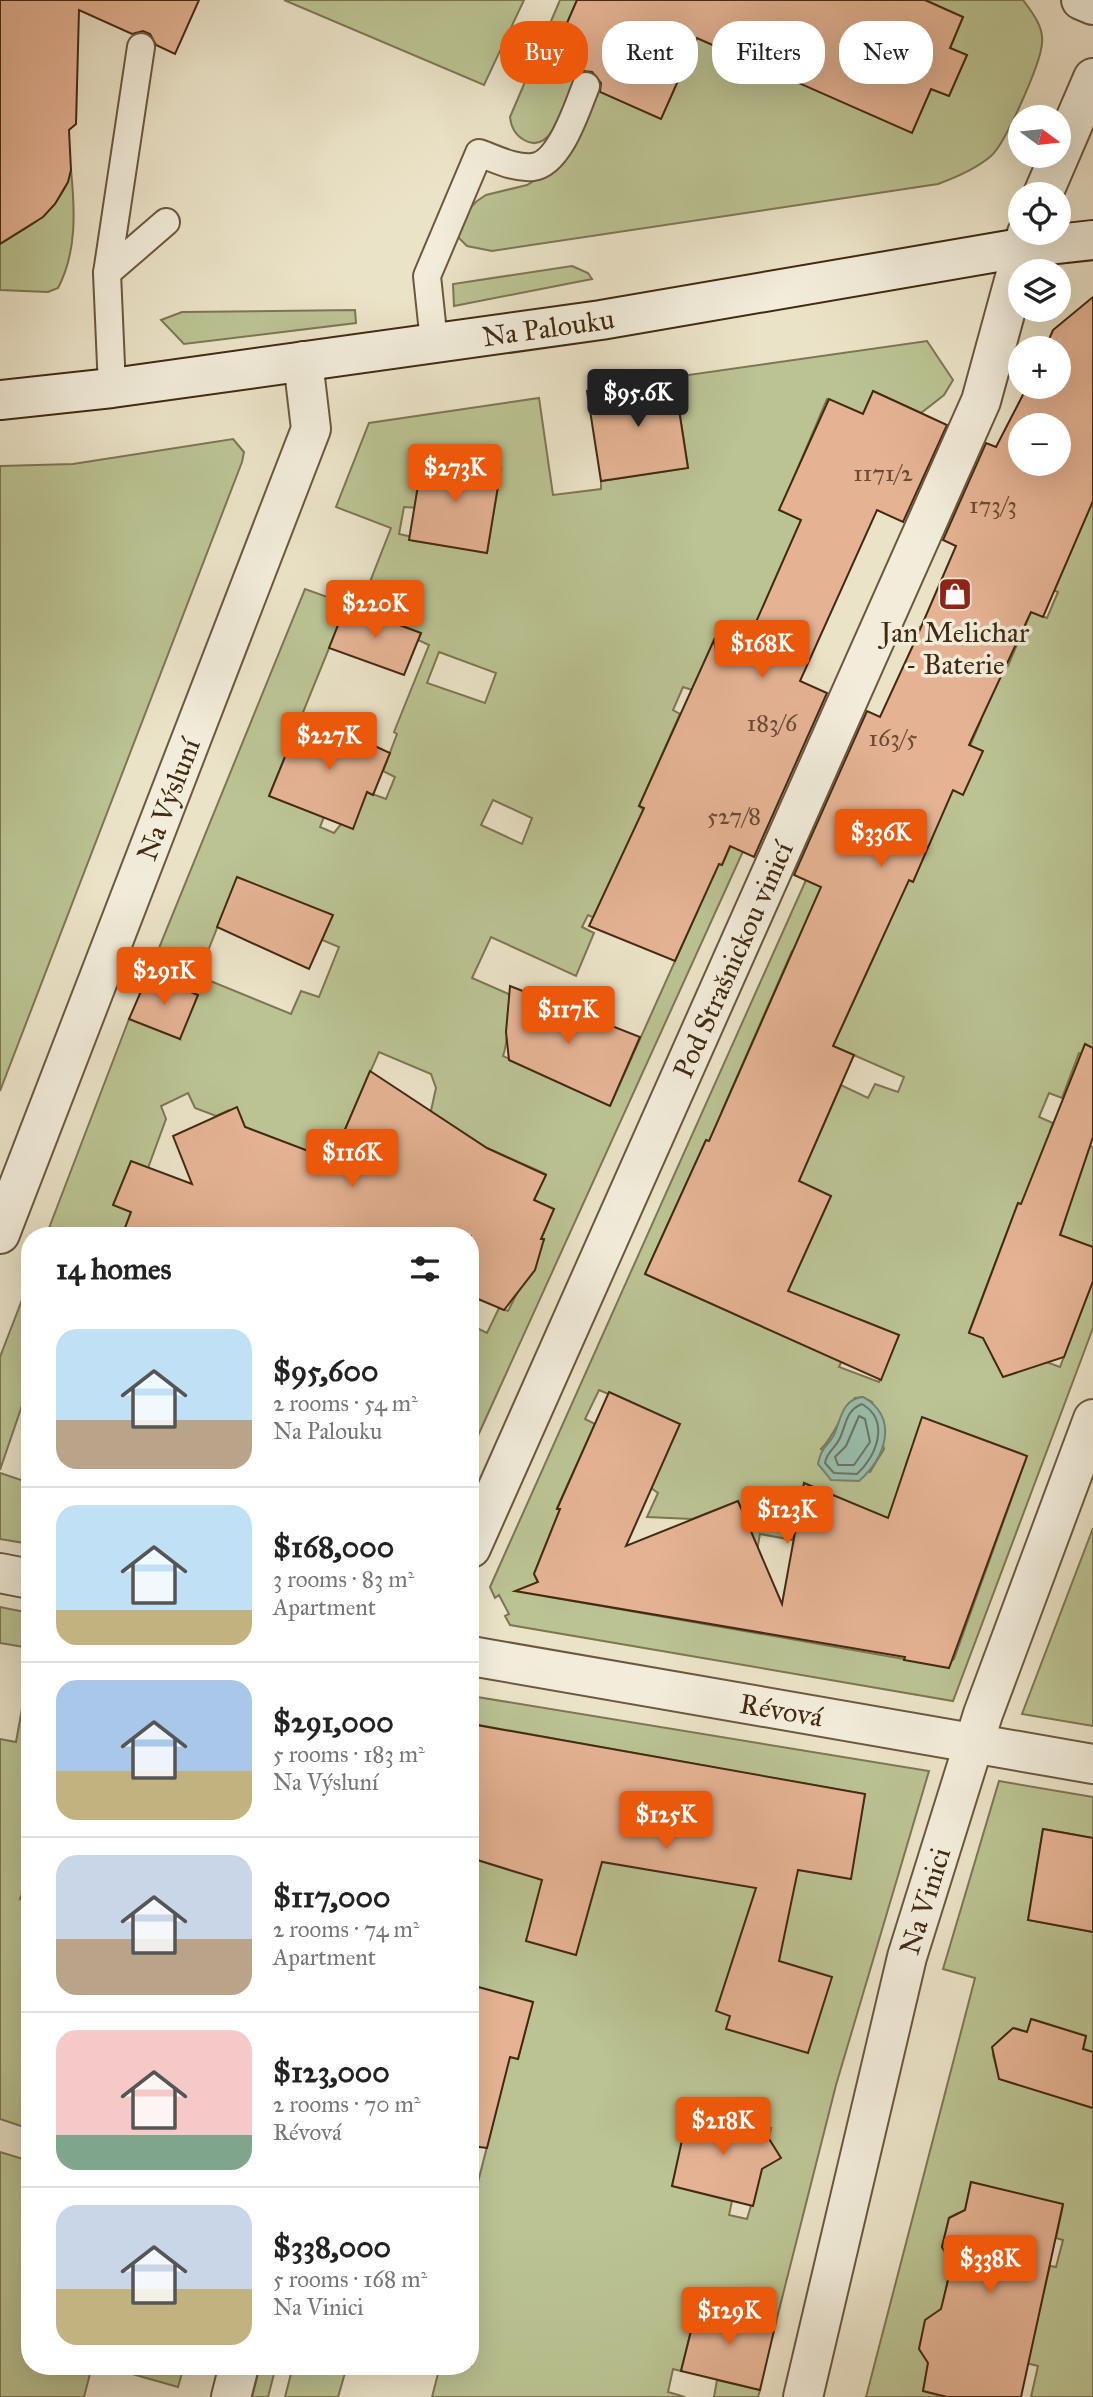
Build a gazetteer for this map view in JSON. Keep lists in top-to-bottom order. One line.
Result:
{"streets":{"street":["Na Palouku","Na Výsluní","Pod Strašnickou vinicí","Révová","Na Vinici"]},"crossings":[["Na Palouku","Na Výsluní"],["Révová","Na Vinici"]],"places":{"shop":["Jan Melichar - Baterie"]},"house_numbers":["1171/2","173/3","183/6","163/5","527/8"],"north":"right","page":{"chip":["Buy","Rent","Filters","New"],"map_buttons":["+","−"],"price":["$95.6K","$273K","$220K","$168K","$227K","$336K","$291K","$117K","$116K","$123K","$125K","$218K","$338K","$129K"],"heading":"14 homes","list":[{"name":"$95,600","note":"2 rooms · 54 m² · Na Palouku"},{"name":"$168,000","note":"3 rooms · 83 m² · Apartment"},{"name":"$291,000","note":"5 rooms · 183 m² · Na Výsluní"},{"name":"$117,000","note":"2 rooms · 74 m² · Apartment"},{"name":"$123,000","note":"2 rooms · 70 m² · Révová"},{"name":"$338,000","note":"5 rooms · 168 m² · Na Vinici"}]}}
